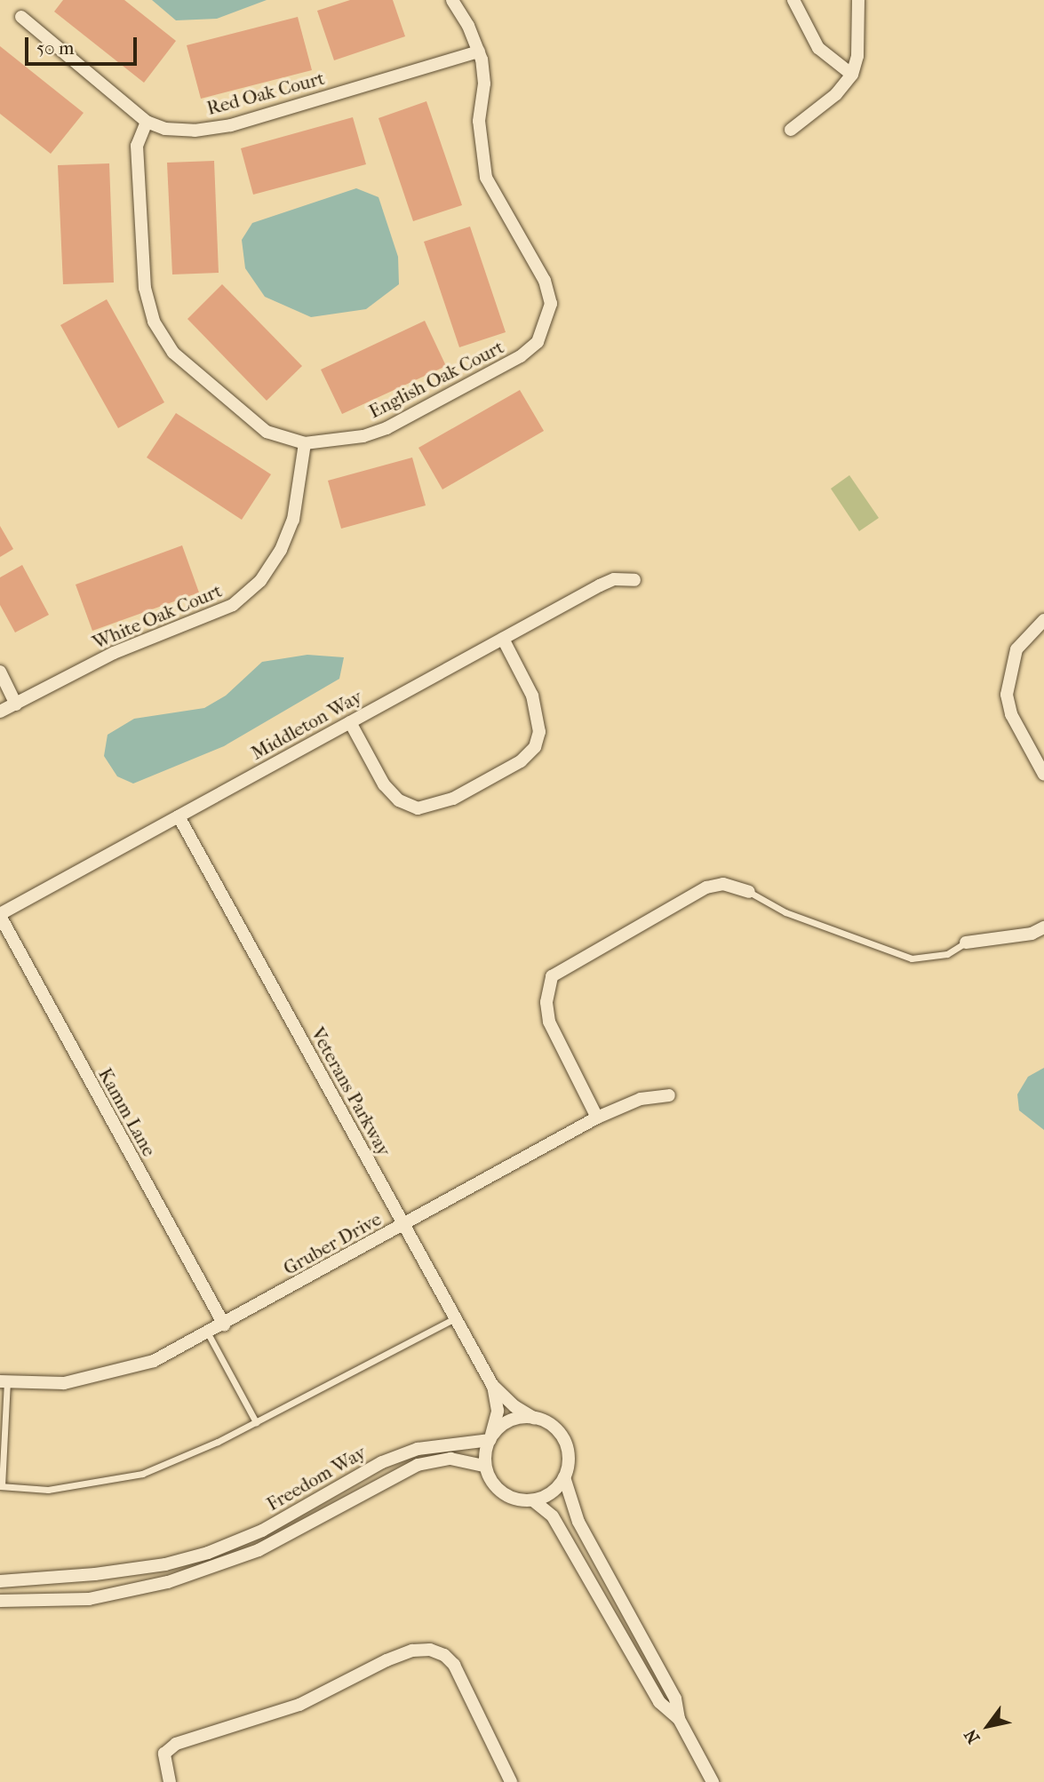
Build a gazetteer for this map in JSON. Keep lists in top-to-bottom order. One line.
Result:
{"streets":{"street":["Red Oak Court","English Oak Court","White Oak Court","Middleton Way","Veterans Parkway","Kamm Lane","Gruber Drive","Freedom Way"]},"crossings":[["Red Oak Court","English Oak Court"],["English Oak Court","White Oak Court"],["Middleton Way","Veterans Parkway"],["Middleton Way","Kamm Lane"],["Veterans Parkway","Gruber Drive"],["Veterans Parkway","Freedom Way"],["Kamm Lane","Gruber Drive"]],"scale_bar":"50 m","north":"bottom left"}
